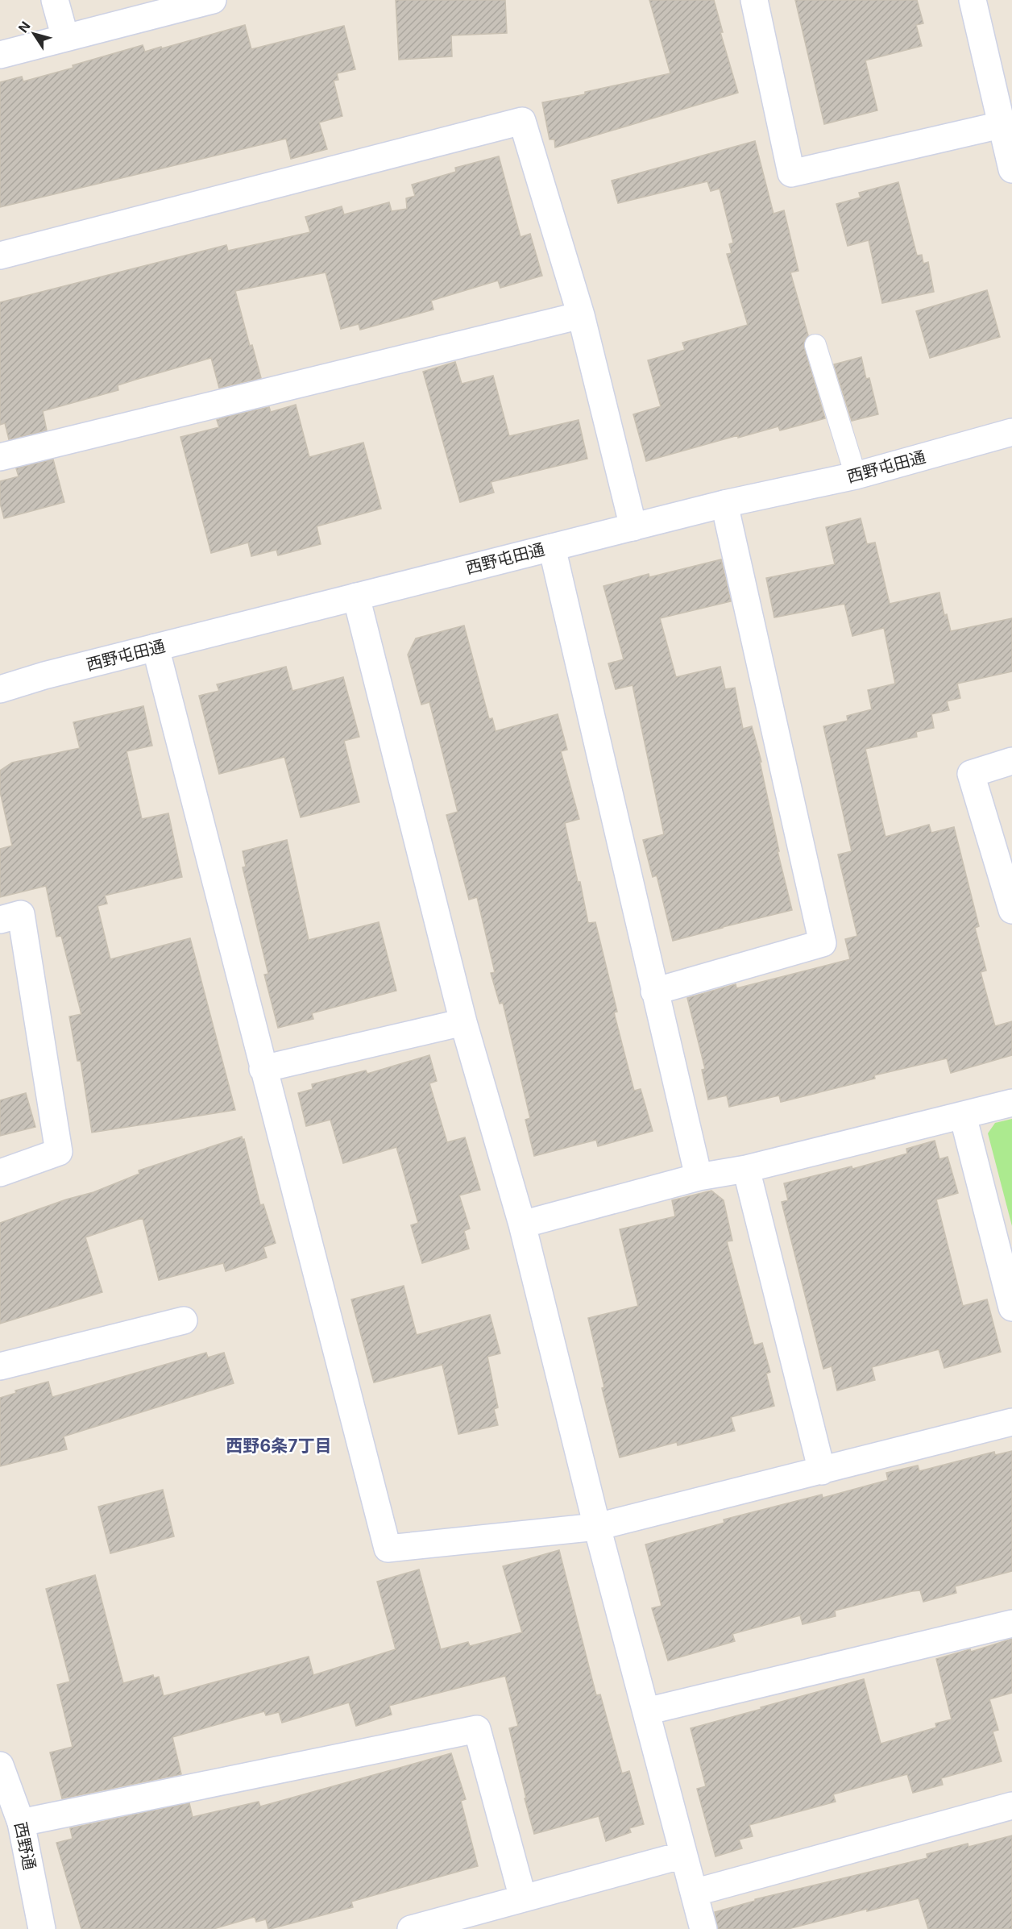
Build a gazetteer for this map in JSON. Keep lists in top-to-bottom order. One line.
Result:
{"streets":{"street":["西野屯田通","西野通"]},"districts":["西野6条7丁目"],"north":"top left"}
